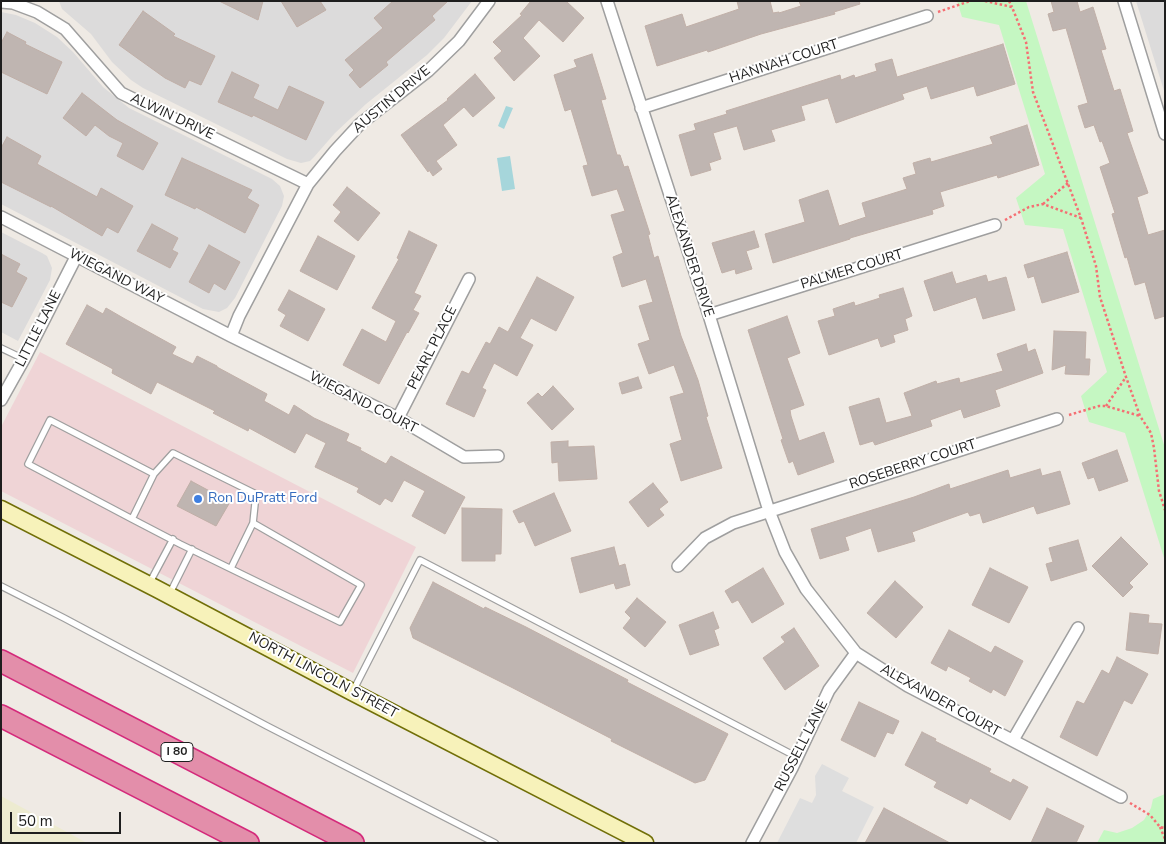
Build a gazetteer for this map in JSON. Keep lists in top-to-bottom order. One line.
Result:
{"streets":{"highway":["I 80"],"street":["HANNAH COURT","AUSTIN DRIVE","ALWIN DRIVE","ALEXANDER DRIVE","PALMER COURT","WIEGAND WAY","LITTLE LANE","PEARL PLACE","WIEGAND COURT","ROSEBERRY COURT","NORTH LINCOLN STREET","ALEXANDER COURT","RUSSELL LANE"]},"crossings":[["HANNAH COURT","ALEXANDER DRIVE"],["AUSTIN DRIVE","ALWIN DRIVE"],["AUSTIN DRIVE","WIEGAND WAY"],["AUSTIN DRIVE","WIEGAND COURT"],["ALEXANDER DRIVE","PALMER COURT"],["ALEXANDER DRIVE","ROSEBERRY COURT"],["ALEXANDER DRIVE","ALEXANDER COURT"],["WIEGAND WAY","LITTLE LANE"],["WIEGAND WAY","WIEGAND COURT"],["PEARL PLACE","WIEGAND COURT"],["ROSEBERRY COURT","ALEXANDER COURT"],["ALEXANDER COURT","RUSSELL LANE"]],"places":["Ron DuPratt Ford"],"scale_bar":"50 m"}
